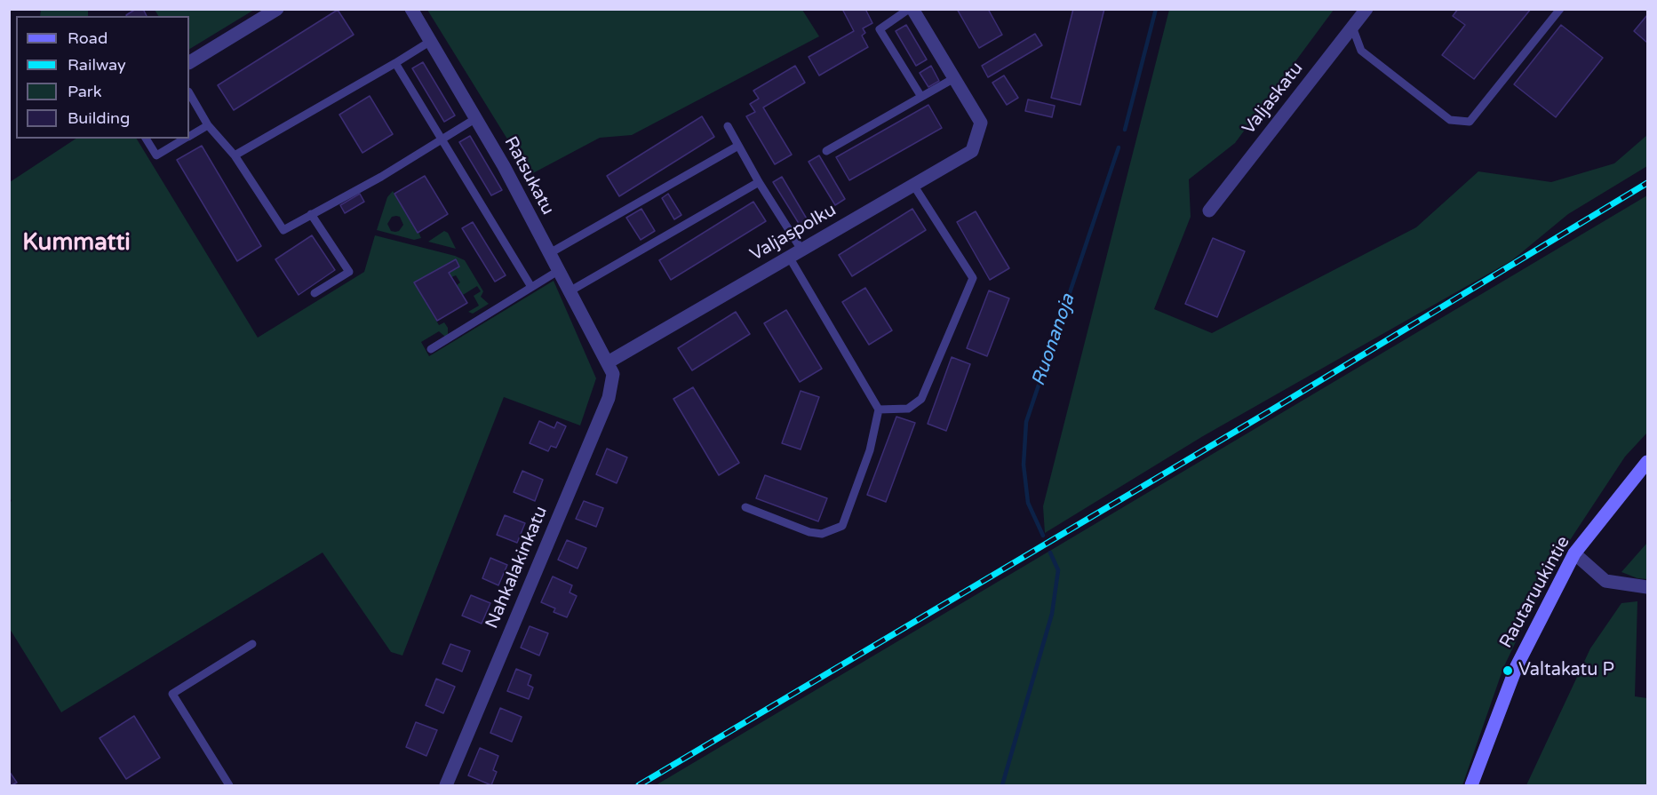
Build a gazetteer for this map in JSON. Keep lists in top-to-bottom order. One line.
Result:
{"streets":{"main road":["Rautaruukintie"],"street":["Valjaskatu","Ratsukatu","Valjaspolku","Nahkalakinkatu"]},"crossings":[["Ratsukatu","Valjaspolku"],["Ratsukatu","Nahkalakinkatu"],["Valjaspolku","Nahkalakinkatu"]],"districts":["Kummatti"],"water":["Ruonanoja"],"places":["Valtakatu P"],"legend":["Road","Railway","Park","Building"]}
